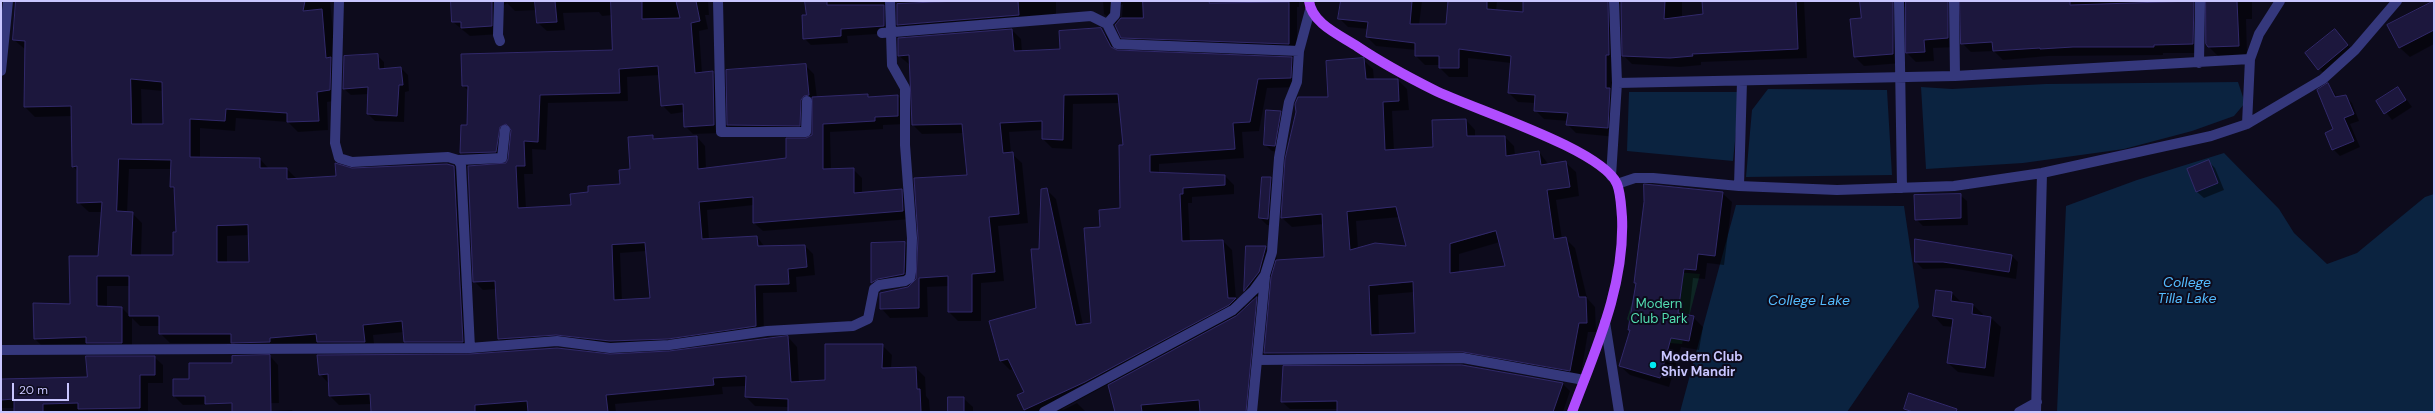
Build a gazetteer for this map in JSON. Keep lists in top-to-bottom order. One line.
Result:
{"water":["College Tilla Lake","College Lake"],"parks":["Modern Club Park"],"places":["Modern Club Shiv Mandir"],"scale_bar":"20 m"}
